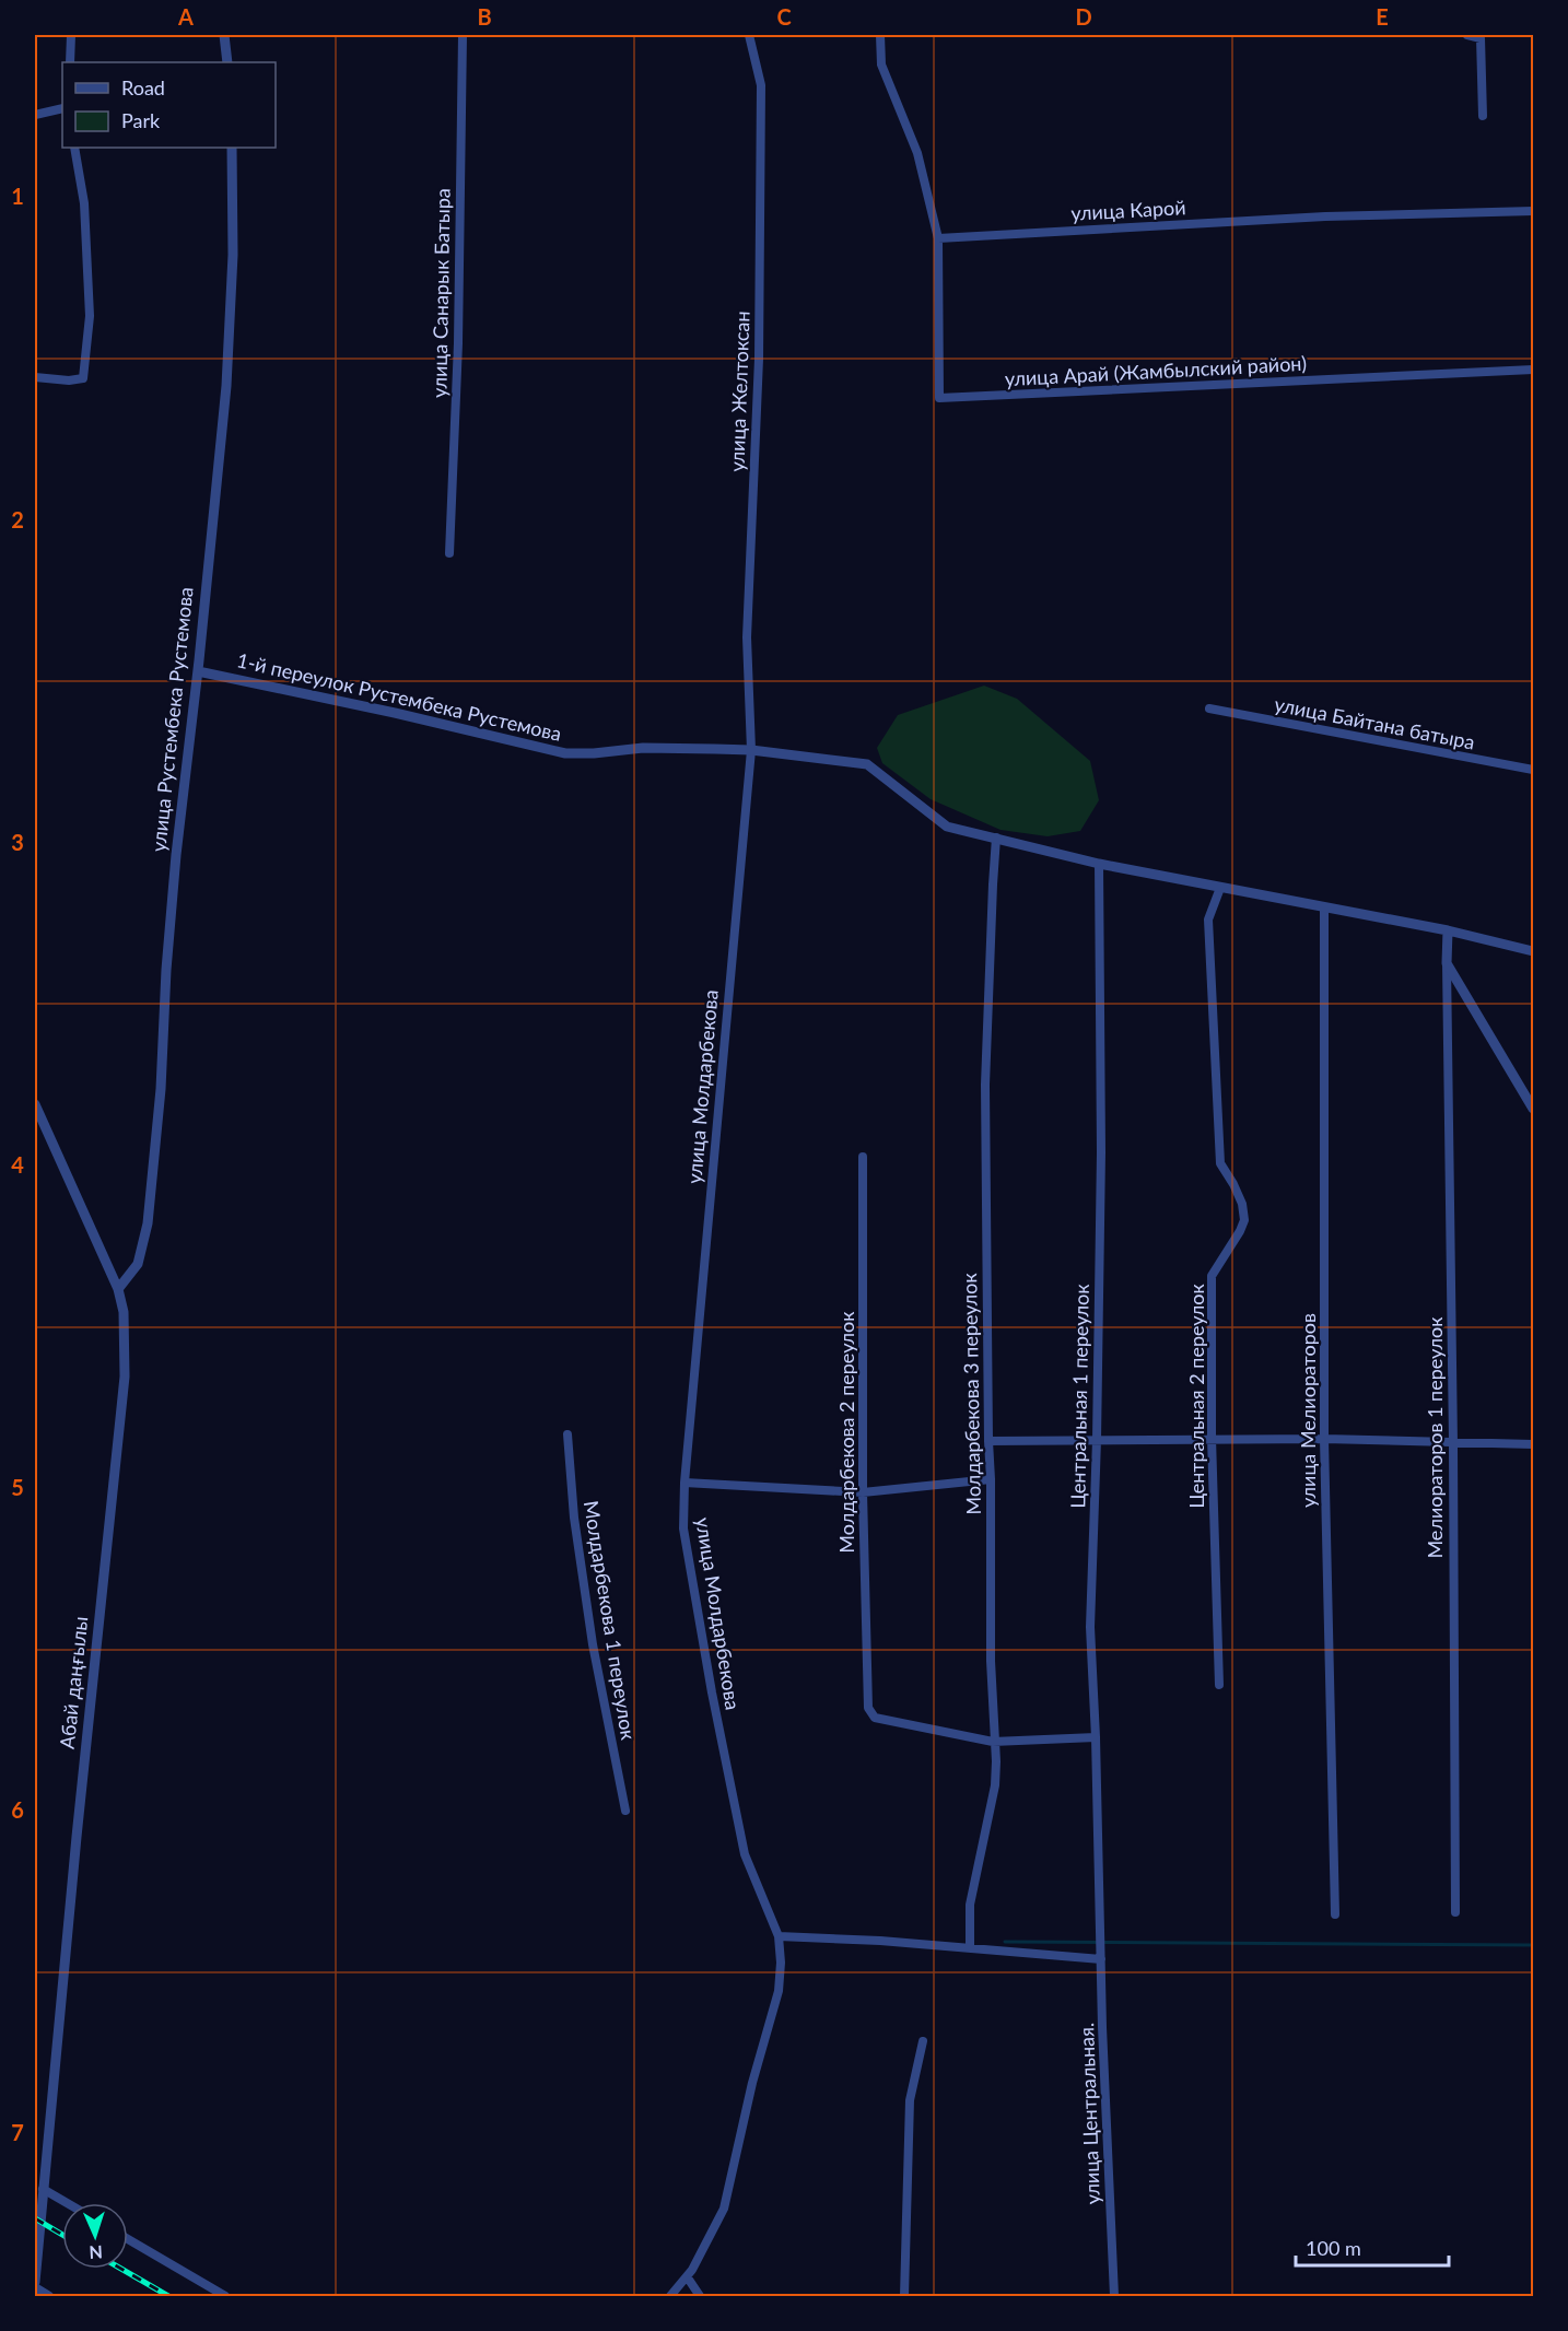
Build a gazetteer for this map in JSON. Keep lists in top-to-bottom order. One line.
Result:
{"streets":{"street":["улица Карой","улица Санарык Батыра","улица Арай (Жамбылский район)","улица Желтоксан","1-й переулок Рустембека Рустемова","улица Рустембека Рустемова","улица Байтана батыра","улица Молдарбекова","Молдарбекова 3 переулок","Центральная 1 переулок","Центральная 2 переулок","улица Мелиораторов","Молдарбекова 2 переулок","Мелиораторов 1 переулок","Молдарбекова 1 переулок","Абай даңғылы","улица Центральная."]},"crossings":[["улица Карой","улица Арай (Жамбылский район)"],["улица Желтоксан","1-й переулок Рустембека Рустемова"],["улица Желтоксан","улица Молдарбекова"],["1-й переулок Рустембека Рустемова","улица Рустембека Рустемова"],["1-й переулок Рустембека Рустемова","улица Молдарбекова"],["1-й переулок Рустембека Рустемова","Молдарбекова 3 переулок"],["1-й переулок Рустембека Рустемова","Центральная 1 переулок"],["1-й переулок Рустембека Рустемова","Центральная 2 переулок"],["1-й переулок Рустембека Рустемова","улица Мелиораторов"],["улица Рустембека Рустемова","Абай даңғылы"],["Молдарбекова 3 переулок","Молдарбекова 2 переулок"],["Центральная 1 переулок","улица Центральная."]],"legend":["Road","Park"],"scale_bar":"100 m","north":"bottom","grid":{"columns":["A","B","C","D","E"],"rows":["1","2","3","4","5","6","7"]}}
